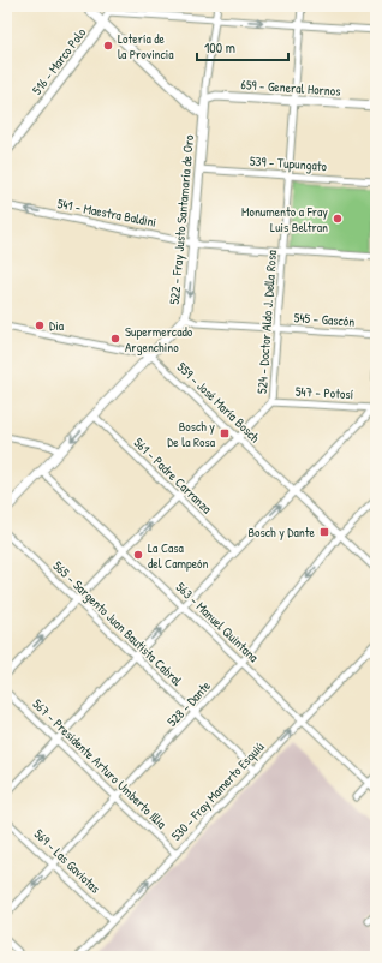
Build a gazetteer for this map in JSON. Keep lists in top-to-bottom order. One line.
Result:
{"streets":{"street":["516 - Marco Polo","659 - General Hornos","539 - Tupungato","541 - Maestra Baldini","522 - Fray Justo Santamaría de Oro","545 - Gascón","524 - Doctor Aldo J. Della Rosa","547 - Potosí","559 - José María Bosch","561 - Padre Carranza","563 - Manuel Quintana","565 - Sargento Juan Bautista Cabral","528 - Dante","567 - Presidente Arturo Umberto Illia","530 - Fray Mamerto Esquiú","569 - Las Gaviotas"]},"crossings":[["659 - General Hornos","522 - Fray Justo Santamaría de Oro"],["659 - General Hornos","524 - Doctor Aldo J. Della Rosa"],["539 - Tupungato","522 - Fray Justo Santamaría de Oro"],["539 - Tupungato","524 - Doctor Aldo J. Della Rosa"],["541 - Maestra Baldini","522 - Fray Justo Santamaría de Oro"],["541 - Maestra Baldini","524 - Doctor Aldo J. Della Rosa"],["522 - Fray Justo Santamaría de Oro","545 - Gascón"],["522 - Fray Justo Santamaría de Oro","559 - José María Bosch"],["522 - Fray Justo Santamaría de Oro","561 - Padre Carranza"],["522 - Fray Justo Santamaría de Oro","563 - Manuel Quintana"],["545 - Gascón","524 - Doctor Aldo J. Della Rosa"],["524 - Doctor Aldo J. Della Rosa","547 - Potosí"],["524 - Doctor Aldo J. Della Rosa","559 - José María Bosch"],["524 - Doctor Aldo J. Della Rosa","561 - Padre Carranza"],["524 - Doctor Aldo J. Della Rosa","563 - Manuel Quintana"],["524 - Doctor Aldo J. Della Rosa","565 - Sargento Juan Bautista Cabral"],["559 - José María Bosch","528 - Dante"],["563 - Manuel Quintana","528 - Dante"],["563 - Manuel Quintana","530 - Fray Mamerto Esquiú"],["565 - Sargento Juan Bautista Cabral","528 - Dante"],["565 - Sargento Juan Bautista Cabral","530 - Fray Mamerto Esquiú"],["528 - Dante","567 - Presidente Arturo Umberto Illia"],["528 - Dante","569 - Las Gaviotas"],["567 - Presidente Arturo Umberto Illia","530 - Fray Mamerto Esquiú"],["530 - Fray Mamerto Esquiú","569 - Las Gaviotas"]],"one_way":["541 - Maestra Baldini","528 - Dante","530 - Fray Mamerto Esquiú"],"places":{"other":["Lotería de la Provincia","Monumento a Fray Luis Beltran","Dia","Supermercado Argenchino","La Casa del Campeón"],"transit":["Bosch y De la Rosa","Bosch y Dante"]},"scale_bar":"100 m"}
